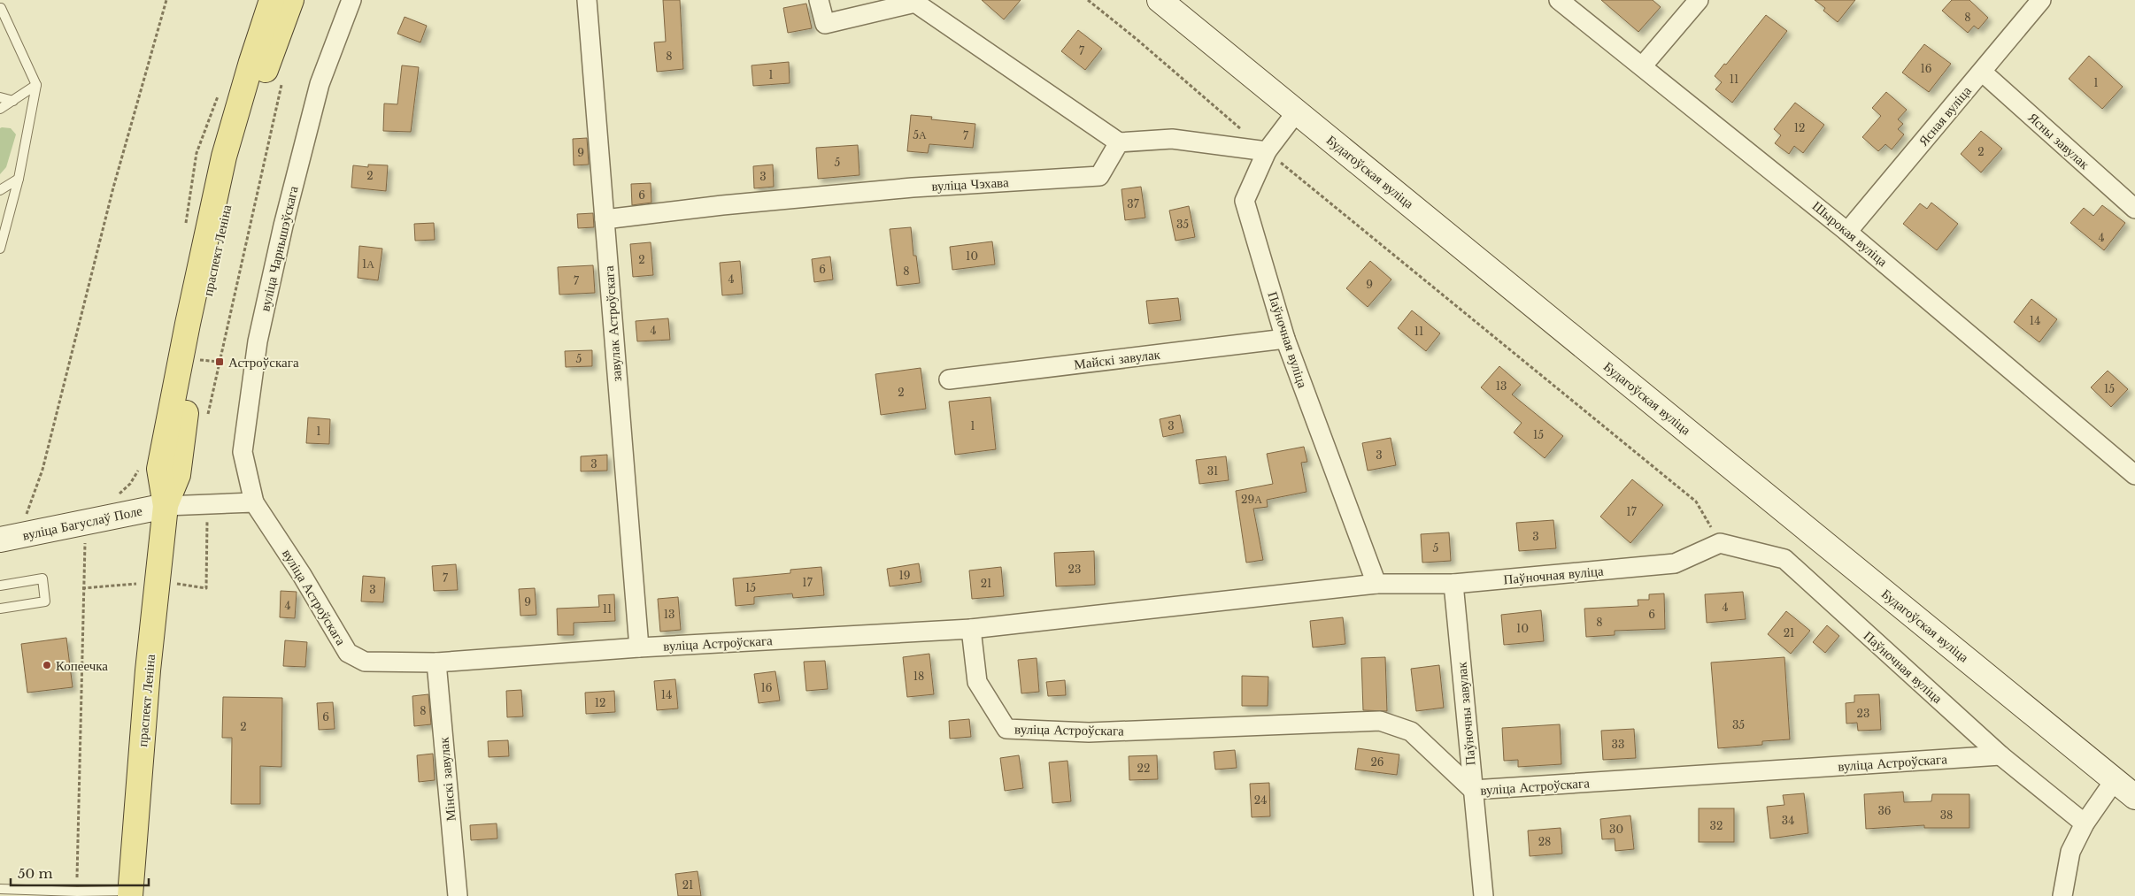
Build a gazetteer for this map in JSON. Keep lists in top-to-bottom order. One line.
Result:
{"streets":{"main road":["праспект Леніна"],"street":["Ясная вуліца","Ясны завулак","Будагоўская вуліца","вуліца Чэхава","Шырокая вуліца","вуліца Чарнышэўскага","завулак Астроўскага","Паўночная вуліца","Майскі завулак","вуліца Багуслаў Поле","вуліца Астроўскага","Паўночны завулак","Мінскі завулак"]},"crossings":[["Ясная вуліца","Ясны завулак"],["Ясная вуліца","Шырокая вуліца"],["вуліца Чэхава","завулак Астроўскага"],["вуліца Чарнышэўскага","вуліца Астроўскага"],["праспект Леніна","вуліца Багуслаў Поле"],["завулак Астроўскага","вуліца Астроўскага"],["Паўночная вуліца","Майскі завулак"],["Паўночная вуліца","вуліца Астроўскага"],["Паўночная вуліца","Паўночны завулак"],["вуліца Астроўскага","Паўночны завулак"],["вуліца Астроўскага","Мінскі завулак"]],"places":{"transit":["Астроўскага"],"other":["Копеечка"]},"house_numbers":["8","7","8","16","1","11","1","12","5А","7","2","9","5","2","3","6","37","35","4","10","2","1А","6","8","4","7","9","14","4","11","5","13","15","2","1","3","1","15","3","3","31","29А","17","3","5","23","19","7","17","21","15","3","9","4","4","11","13","6","8","10","21","18","16","14","12","8","23","6","35","2","33","26","22","24","36","38","34","32","30","28","21"],"scale_bar":"50 m"}
